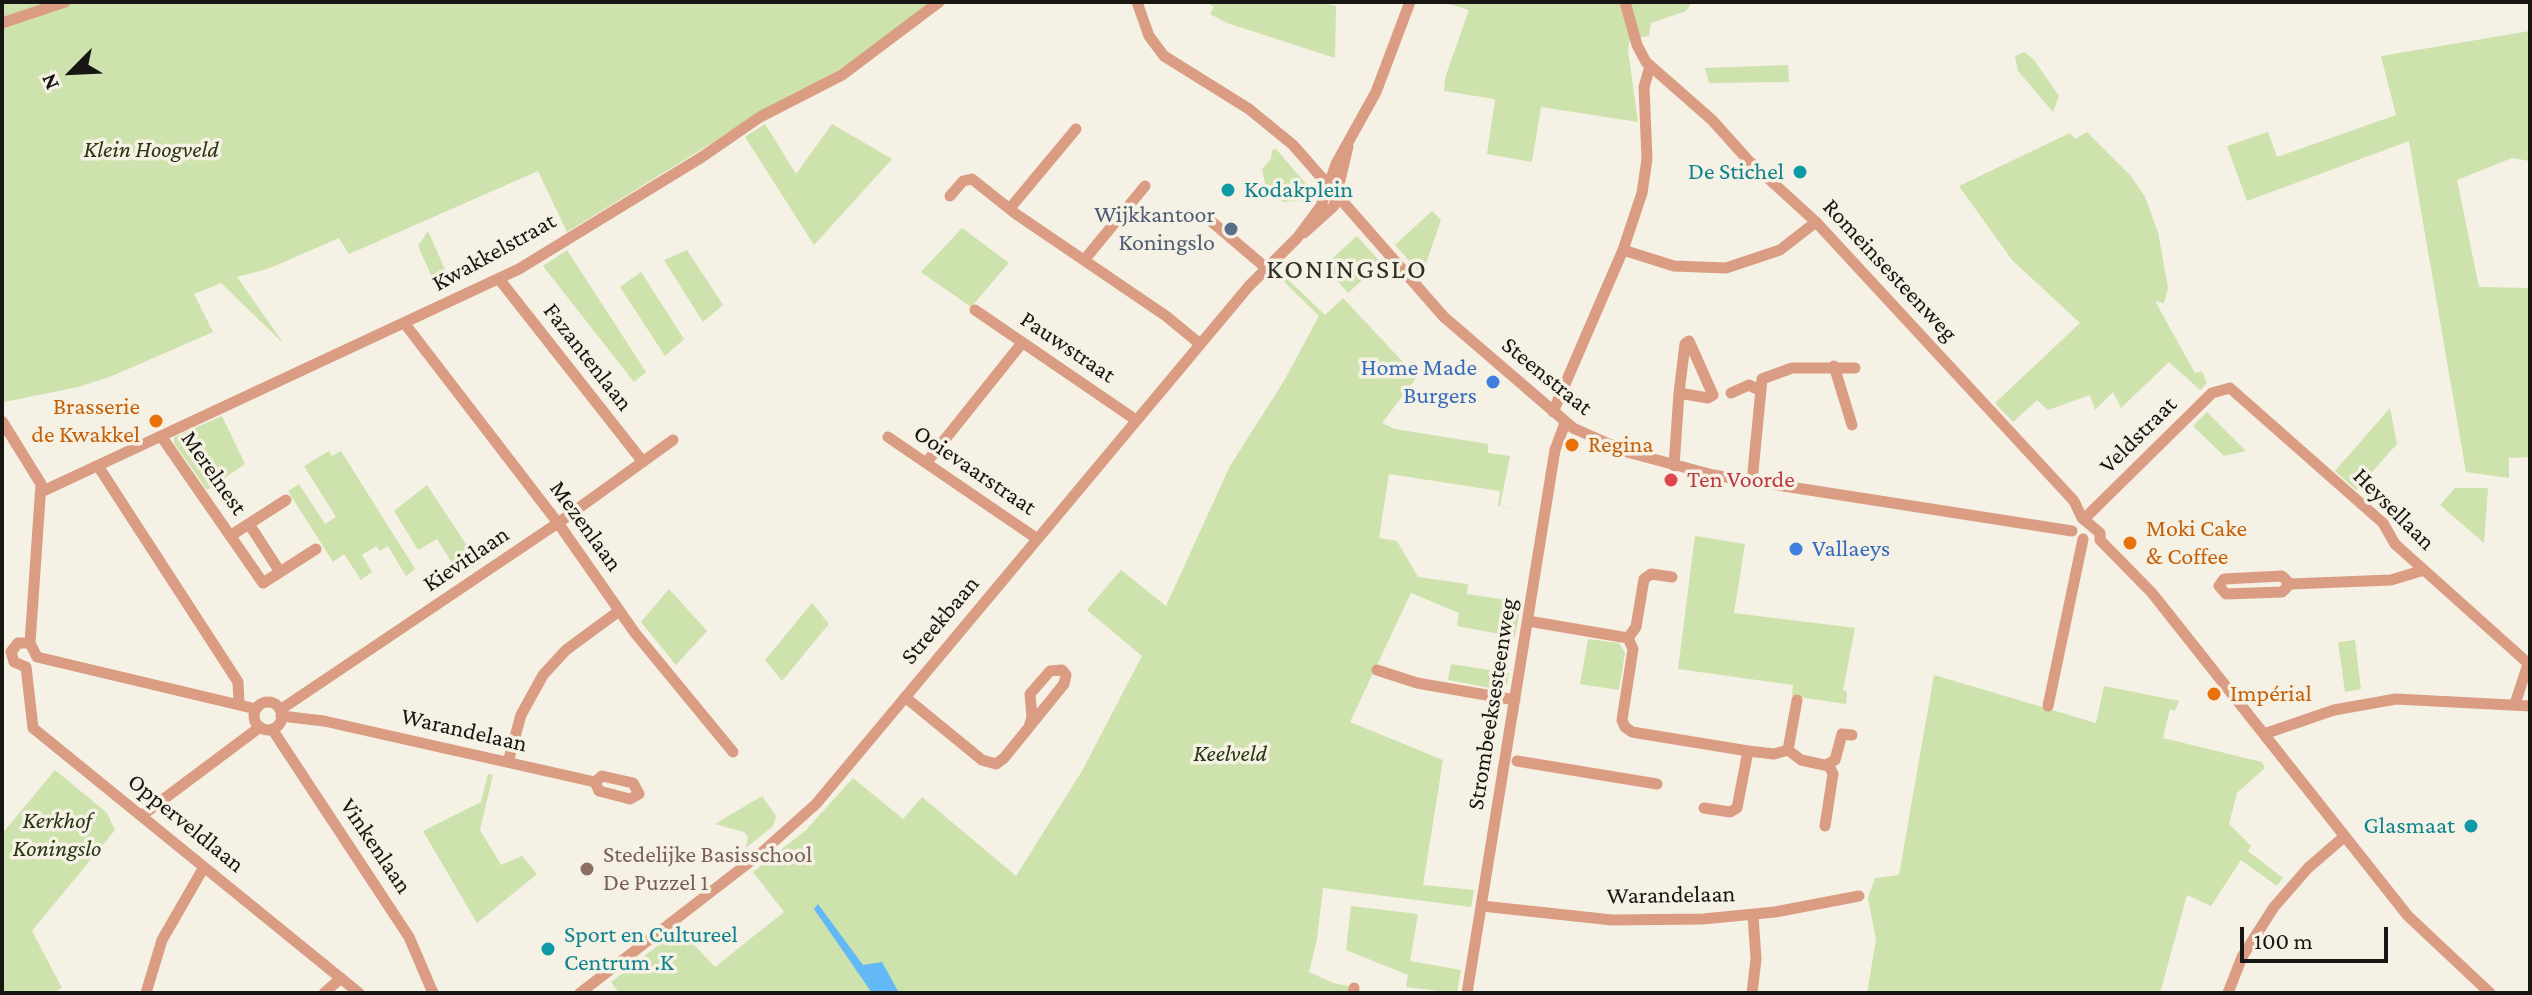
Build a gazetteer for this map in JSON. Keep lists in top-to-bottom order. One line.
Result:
{"streets":{"street":["Kwakkelstraat","Romeinsesteenweg","Pauwstraat","Fazantenlaan","Steenstraat","Veldstraat","Ooievaarstraat","Merelnest","Heysellaan","Mezenlaan","Kievitlaan","Streekbaan","Strombeeksesteenweg","Warandelaan","Opperveldlaan","Vinkenlaan"]},"crossings":[["Kwakkelstraat","Fazantenlaan"],["Kwakkelstraat","Merelnest"],["Kwakkelstraat","Mezenlaan"],["Romeinsesteenweg","Veldstraat"],["Pauwstraat","Streekbaan"],["Fazantenlaan","Kievitlaan"],["Steenstraat","Streekbaan"],["Steenstraat","Strombeeksesteenweg"],["Veldstraat","Heysellaan"],["Ooievaarstraat","Streekbaan"],["Mezenlaan","Kievitlaan"],["Kievitlaan","Warandelaan"],["Strombeeksesteenweg","Warandelaan"],["Warandelaan","Opperveldlaan"]],"districts":["KONINGSLO"],"parks":["Klein Hoogveld","Keelveld","Kerkhof Koningslo"],"places":["De Stichel","Kodakplein","Wijkkantoor Koningslo","Home Made Burgers","Brasserie de Kwakkel","Regina","Ten Voorde","Moki Cake & Coffee","Vallaeys","Impérial","Glasmaat","Stedelijke Basisschool De Puzzel 1","Sport en Cultureel Centrum .K"],"scale_bar":"100 m","north":"bottom left"}
